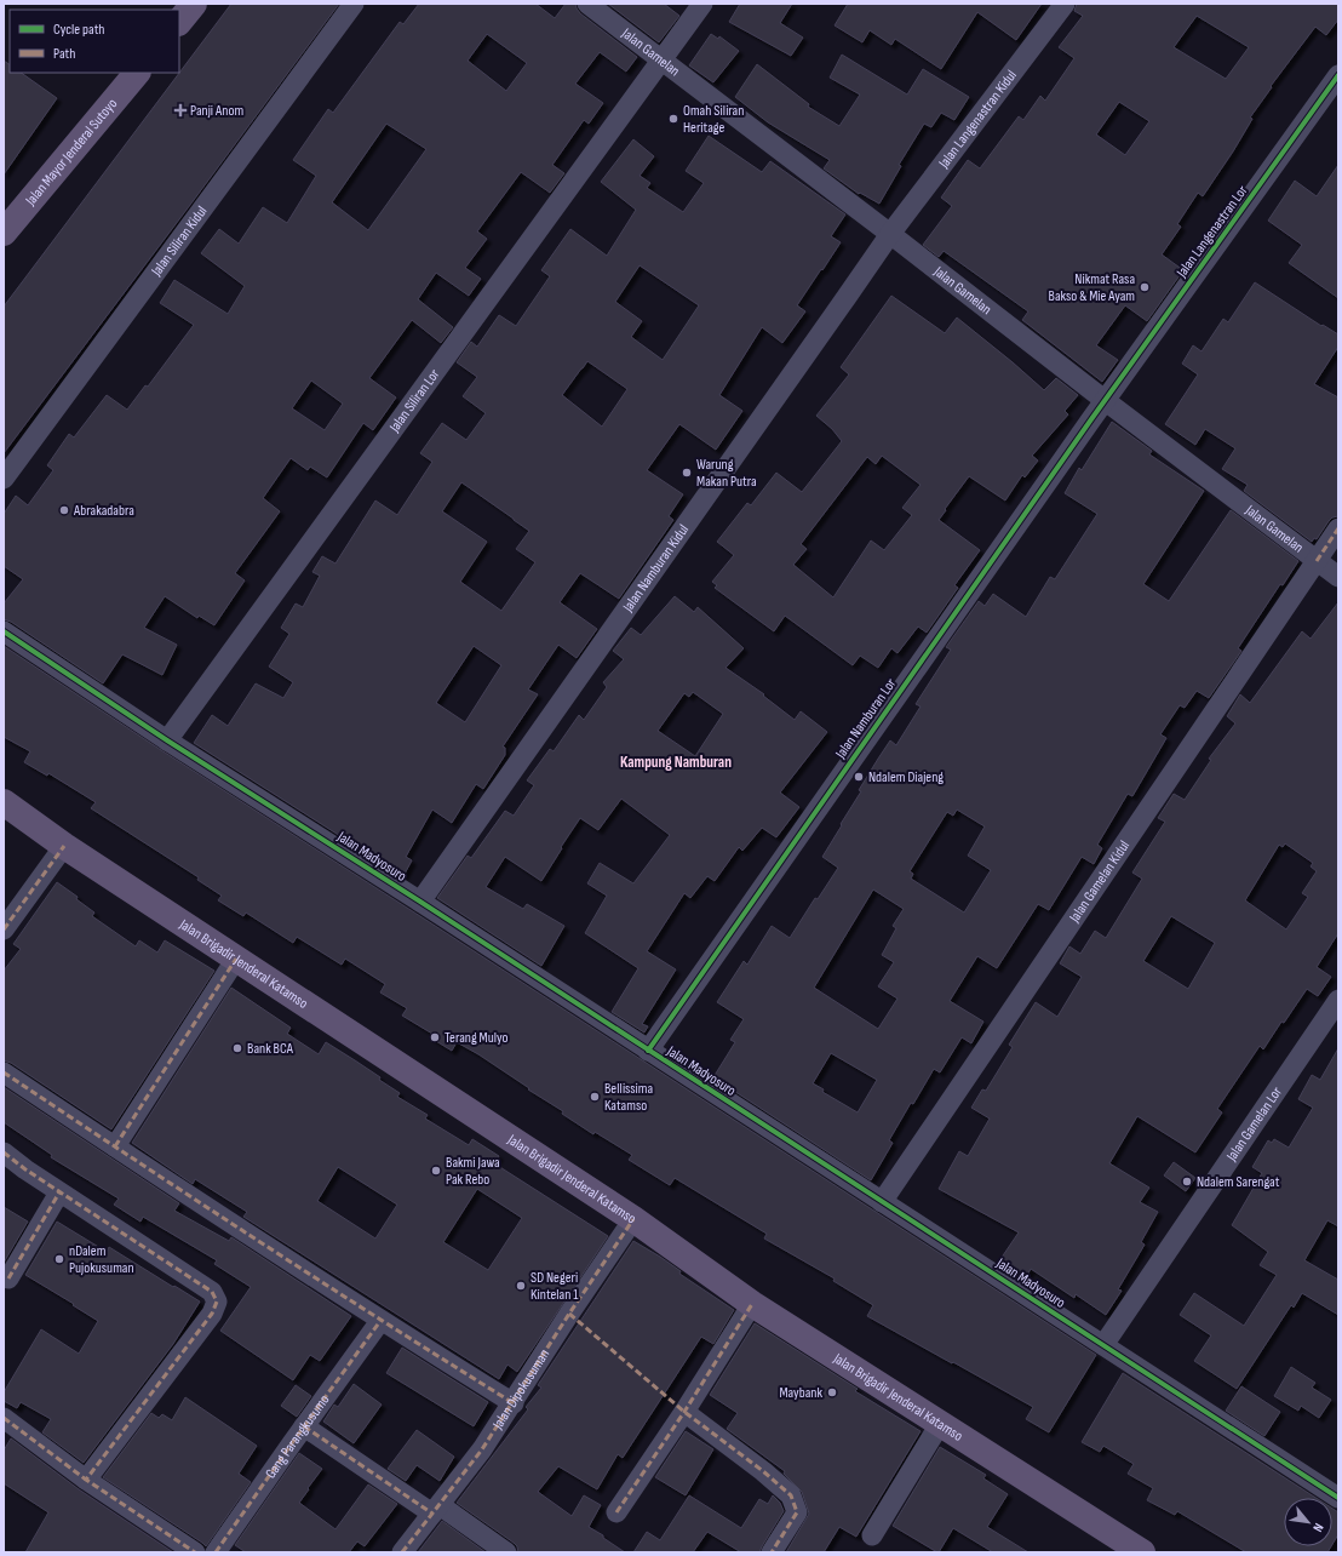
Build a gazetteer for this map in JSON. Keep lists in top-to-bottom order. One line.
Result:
{"streets":{"main road":["Jalan Mayor Jenderal Sutoyo","Jalan Brigadir Jenderal Katamso"],"street":["Jalan Gamelan","Jalan Langenastran Kidul","Jalan Langenastran Lor","Jalan Siliran Kidul","Jalan Siliran Lor","Jalan Namburan Kidul","Jalan Namburan Lor","Jalan Madyosuro","Jalan Gamelan Kidul","Jalan Gamelan Lor","Jalan Dipokusuman","Gang Parangkusumo"]},"crossings":[["Jalan Gamelan","Jalan Langenastran Kidul"],["Jalan Gamelan","Jalan Langenastran Lor"],["Jalan Gamelan","Jalan Siliran Lor"],["Jalan Gamelan","Jalan Namburan Kidul"],["Jalan Gamelan","Jalan Namburan Lor"],["Jalan Gamelan","Jalan Gamelan Kidul"],["Jalan Langenastran Kidul","Jalan Namburan Kidul"],["Jalan Langenastran Lor","Jalan Namburan Lor"],["Jalan Siliran Lor","Jalan Madyosuro"],["Jalan Namburan Kidul","Jalan Madyosuro"],["Jalan Namburan Lor","Jalan Madyosuro"],["Jalan Madyosuro","Jalan Gamelan Kidul"],["Jalan Madyosuro","Jalan Gamelan Lor"],["Jalan Brigadir Jenderal Katamso","Jalan Dipokusuman"]],"districts":["Kampung Namburan"],"places":{"health":["Panji Anom"],"other":["Omah Siliran Heritage","Nikmat Rasa Bakso & Mie Ayam","Warung Makan Putra","Abrakadabra","Ndalem Diajeng","Terang Mulyo","Bank BCA","Bellissima Katamso","Bakmi Jawa Pak Rebo","Ndalem Sarengat","nDalem Pujokusuman","SD Negeri Kintelan 1","Maybank"]},"legend":["Cycle path","Path"],"north":"bottom right"}
